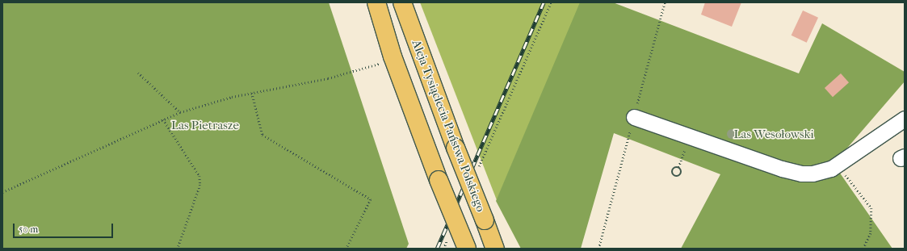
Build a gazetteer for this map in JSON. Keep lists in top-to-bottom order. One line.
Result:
{"streets":{"highway":["Aleja Tysiąclecia Państwa Polskiego"]},"parks":["Las Pietrasze","Las Wesołowski"],"scale_bar":"50 m"}
